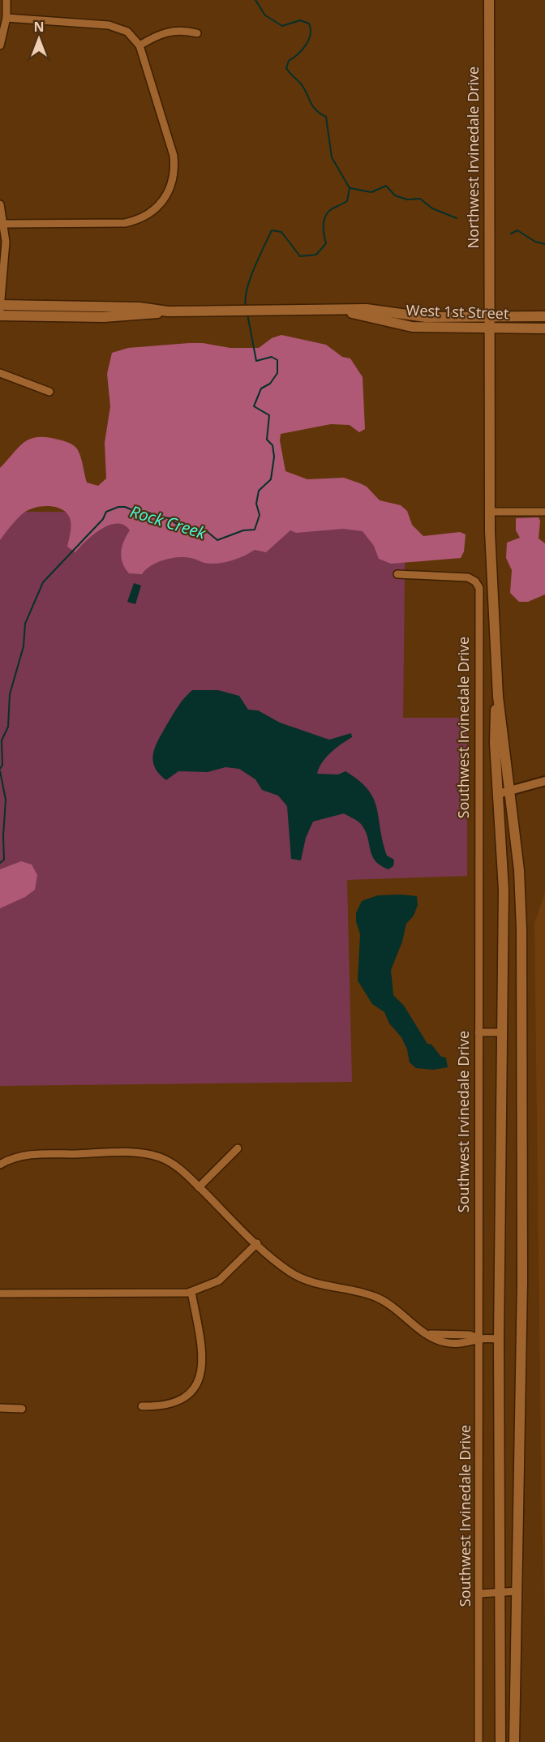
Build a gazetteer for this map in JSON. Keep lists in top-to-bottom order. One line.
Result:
{"streets":{"main road":["Northwest Irvinedale Drive","West 1st Street"],"street":["Southwest Irvinedale Drive"]},"crossings":[["Northwest Irvinedale Drive","West 1st Street"]],"water":["Rock Creek"],"north":"top"}
